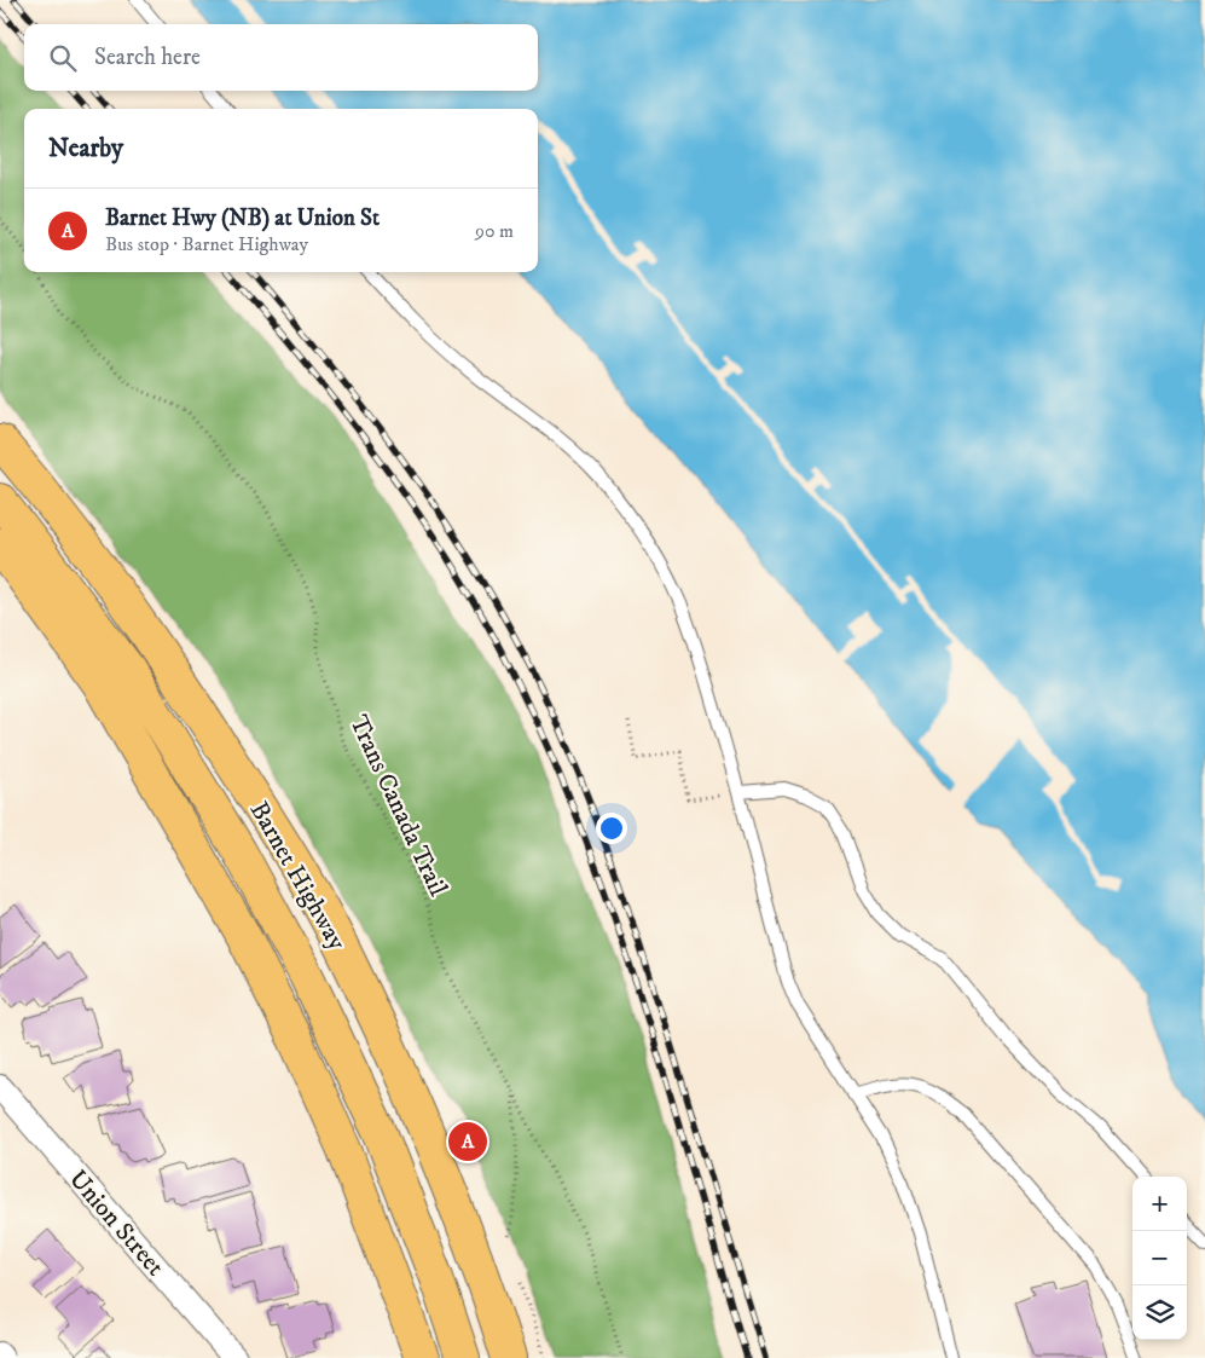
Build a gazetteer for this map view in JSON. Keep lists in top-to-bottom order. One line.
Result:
{"streets":{"main road":["Barnet Highway"],"street":["Union Street"],"path":["Trans Canada Trail"]},"page":{"search":"Search here","heading":"Nearby","list":[{"mark":"A","name":"Barnet Hwy (NB) at Union St","note":"Bus stop · Barnet Highway","value":"90 m"}],"pins":"A","map_buttons":["+","−"]}}
